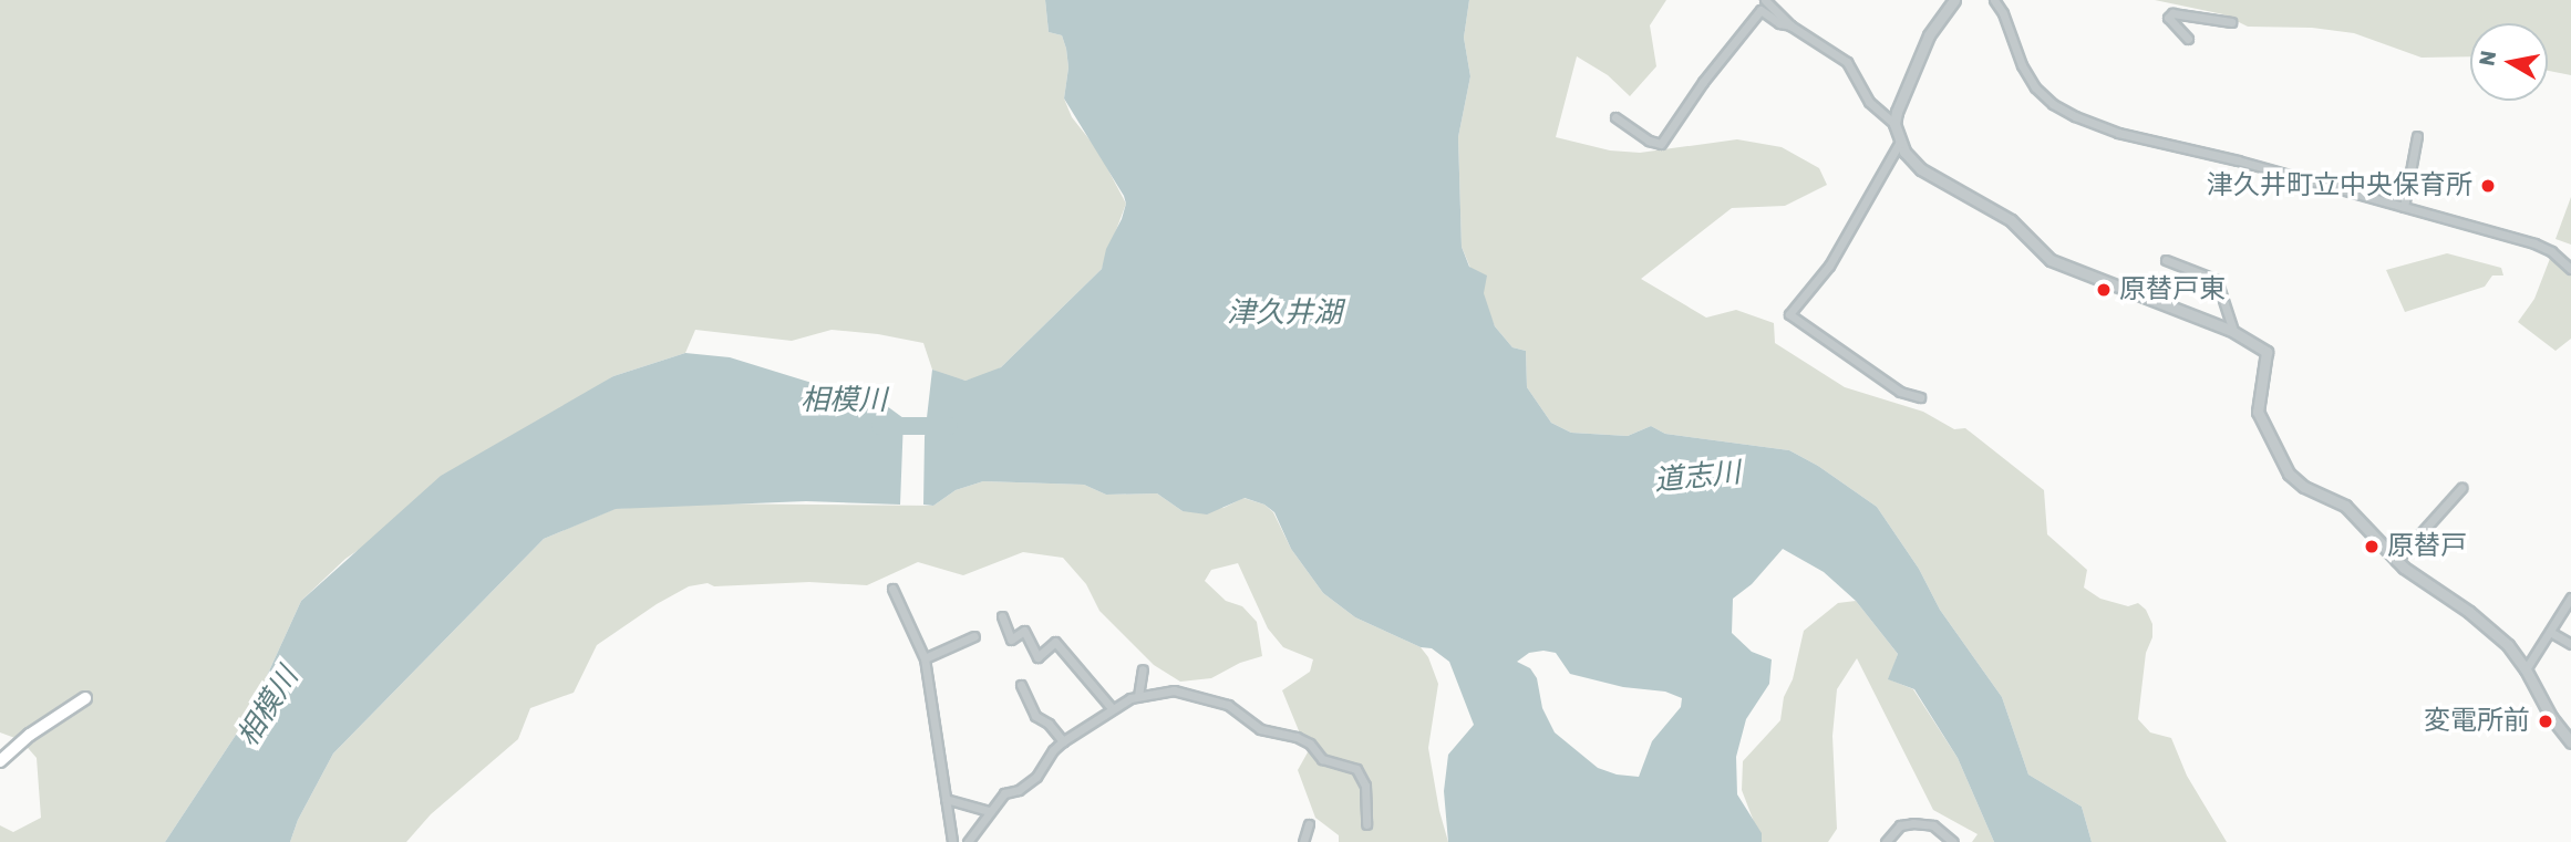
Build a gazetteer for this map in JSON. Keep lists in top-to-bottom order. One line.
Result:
{"water":["津久井湖","相模川","道志川"],"places":["津久井町立中央保育所","原替戸東","原替戸","変電所前"],"north":"left"}
